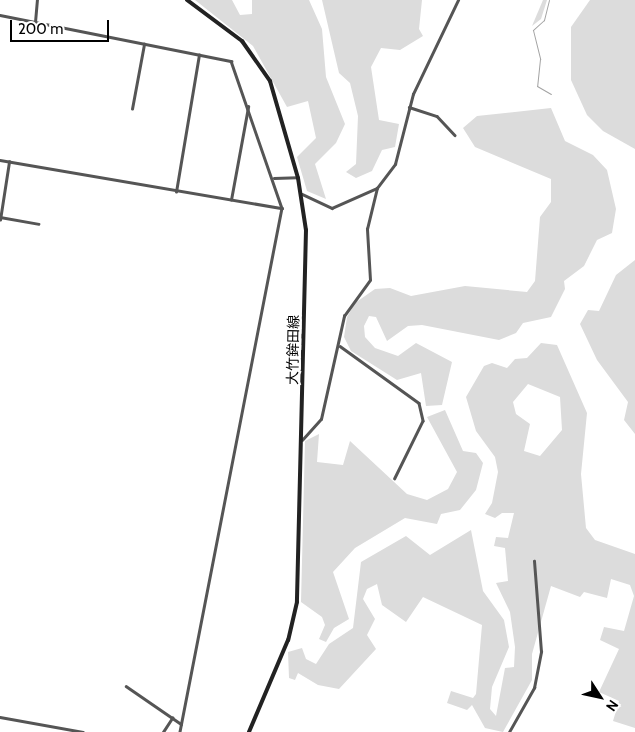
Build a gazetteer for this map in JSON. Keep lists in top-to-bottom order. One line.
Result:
{"streets":{"main road":["大竹鉾田線"]},"scale_bar":"200 m","north":"bottom right"}
